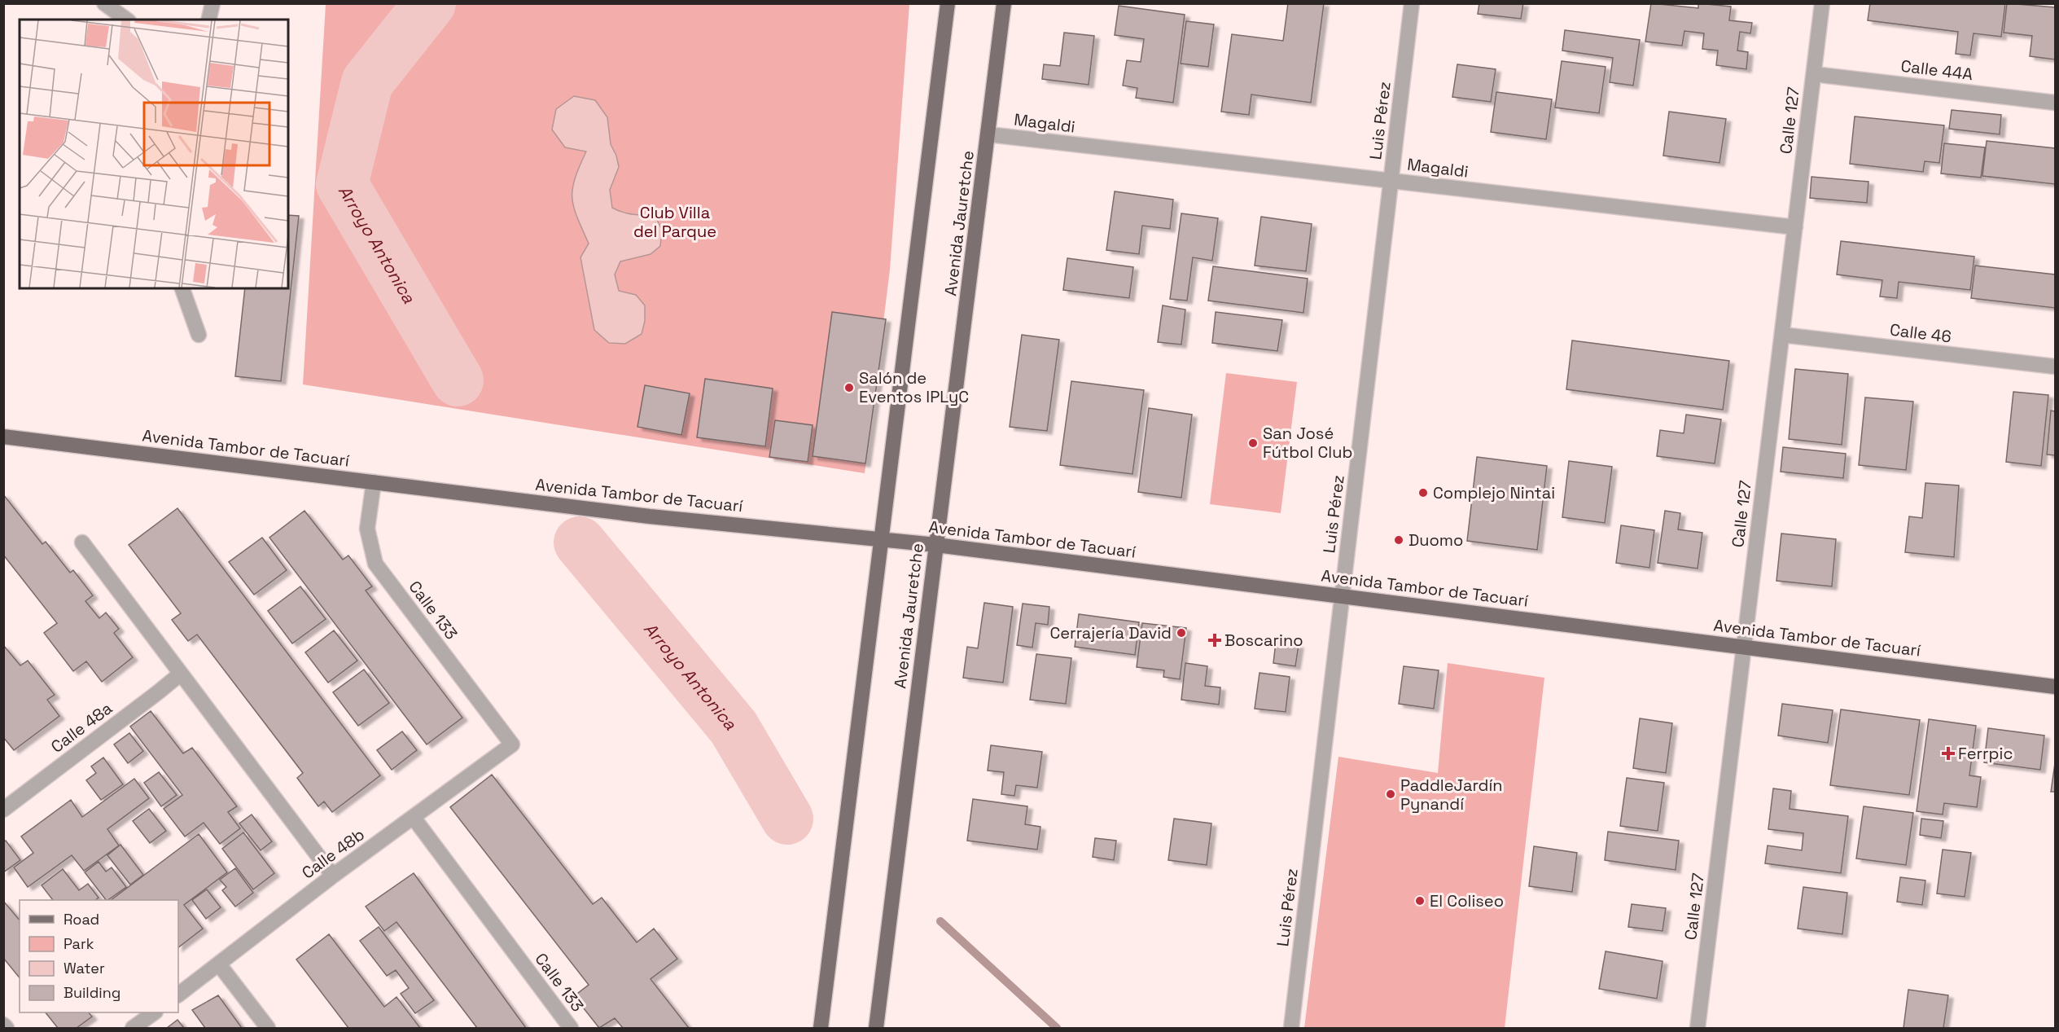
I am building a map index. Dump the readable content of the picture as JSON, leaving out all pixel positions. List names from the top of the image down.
{
  "streets": {
    "main road": ["Avenida Jauretche", "Avenida Tambor de Tacuarí"],
    "street": [
      "Calle 44A",
      "Luis Pérez",
      "Calle 127",
      "Magaldi",
      "Calle 46",
      "Calle 133",
      "Calle 48a",
      "Calle 48b"
    ]
  },
  "crossings": [
    ["Calle 44A", "Calle 127"],
    ["Luis Pérez", "Magaldi"],
    ["Luis Pérez", "Avenida Tambor de Tacuarí"],
    ["Calle 127", "Magaldi"],
    ["Calle 127", "Calle 46"],
    ["Calle 127", "Avenida Tambor de Tacuarí"],
    ["Magaldi", "Avenida Jauretche"],
    ["Avenida Jauretche", "Avenida Tambor de Tacuarí"],
    ["Avenida Tambor de Tacuarí", "Calle 133"],
    ["Calle 133", "Calle 48b"]
  ],
  "water": ["Arroyo Antonica"],
  "parks": ["Club Villa del Parque"],
  "places": {
    "other": [
      "Salón de Eventos IPLyC",
      "San José Fútbol Club",
      "Complejo Nintai",
      "Duomo",
      "Cerrajería David",
      "PaddleJardín Pynandí",
      "El Coliseo"
    ],
    "health": ["Boscarino", "Ferrpic"]
  },
  "legend": [
    "Road",
    "Park",
    "Water",
    "Building"
  ]
}
